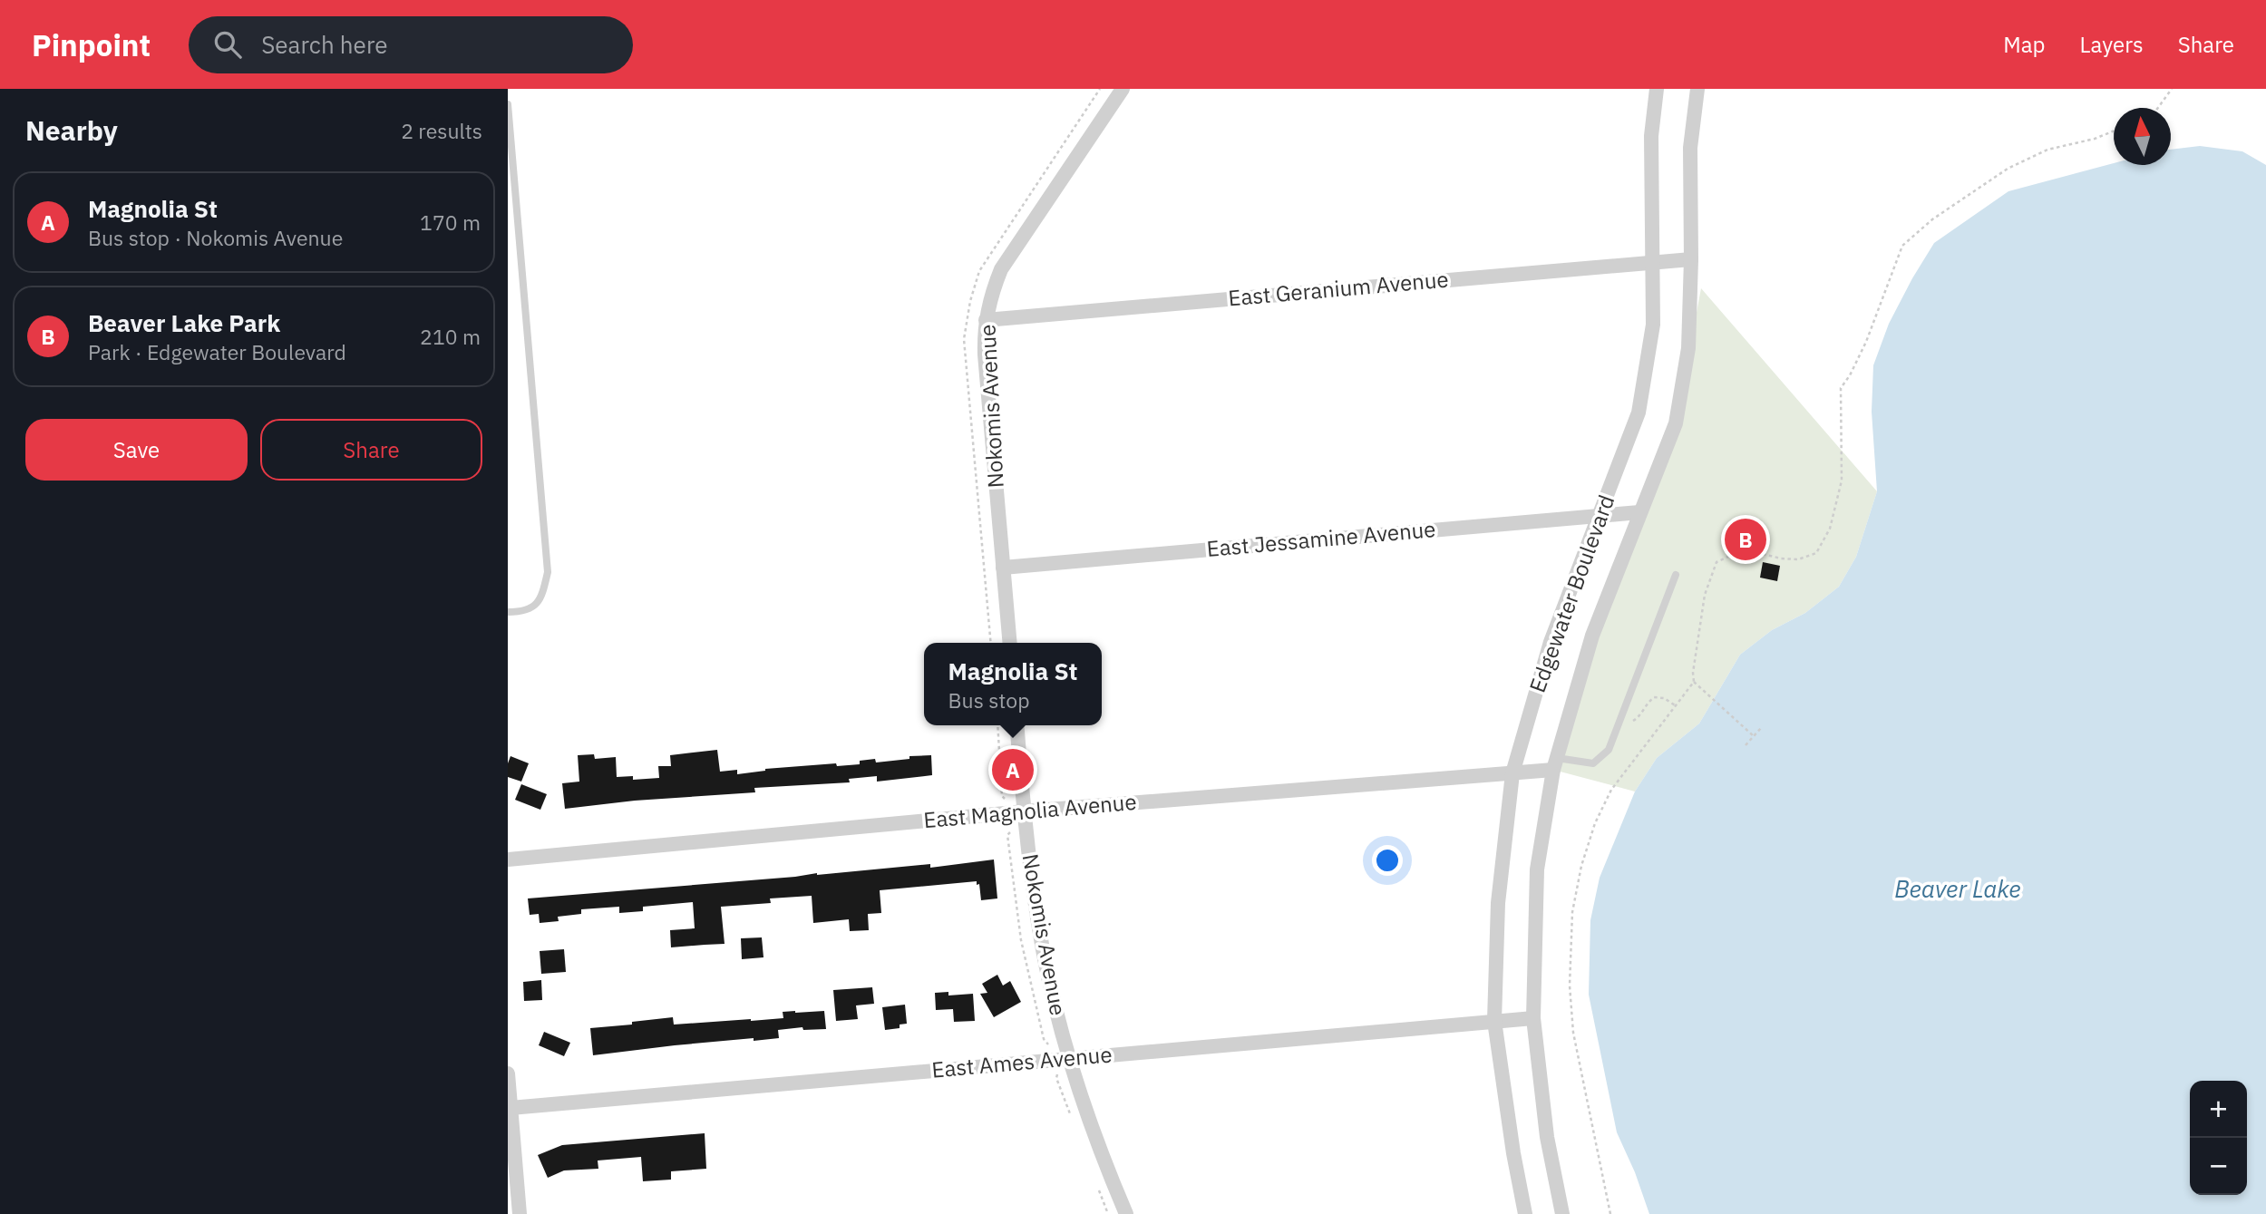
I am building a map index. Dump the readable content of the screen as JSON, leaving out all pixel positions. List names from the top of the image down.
{
  "streets": {
    "street": [
      "East Geranium Avenue",
      "Nokomis Avenue",
      "East Jessamine Avenue",
      "Edgewater Boulevard",
      "East Magnolia Avenue",
      "East Ames Avenue"
    ]
  },
  "crossings": [
    ["East Geranium Avenue", "Nokomis Avenue"],
    ["East Geranium Avenue", "Edgewater Boulevard"],
    ["Nokomis Avenue", "East Jessamine Avenue"],
    ["Nokomis Avenue", "East Magnolia Avenue"],
    ["Nokomis Avenue", "East Ames Avenue"],
    ["East Jessamine Avenue", "Edgewater Boulevard"],
    ["Edgewater Boulevard", "East Magnolia Avenue"],
    ["Edgewater Boulevard", "East Ames Avenue"]
  ],
  "water": ["Beaver Lake"],
  "north": "top",
  "page": {
    "header": "Pinpoint",
    "search": "Search here",
    "nav": ["Map", "Layers", "Share"],
    "heading": ["Nearby", "2 results"],
    "list": [
      {
        "mark": "A",
        "name": "Magnolia St",
        "note": "Bus stop · Nokomis Avenue",
        "value": "170 m"
      },
      {
        "mark": "B",
        "name": "Beaver Lake Park",
        "note": "Park · Edgewater Boulevard",
        "value": "210 m"
      }
    ],
    "buttons": ["Save", "Share"],
    "pins": ["B", "A"],
    "popup": ["Magnolia St", "Bus stop"],
    "map_buttons": ["+", "−"]
  }
}
